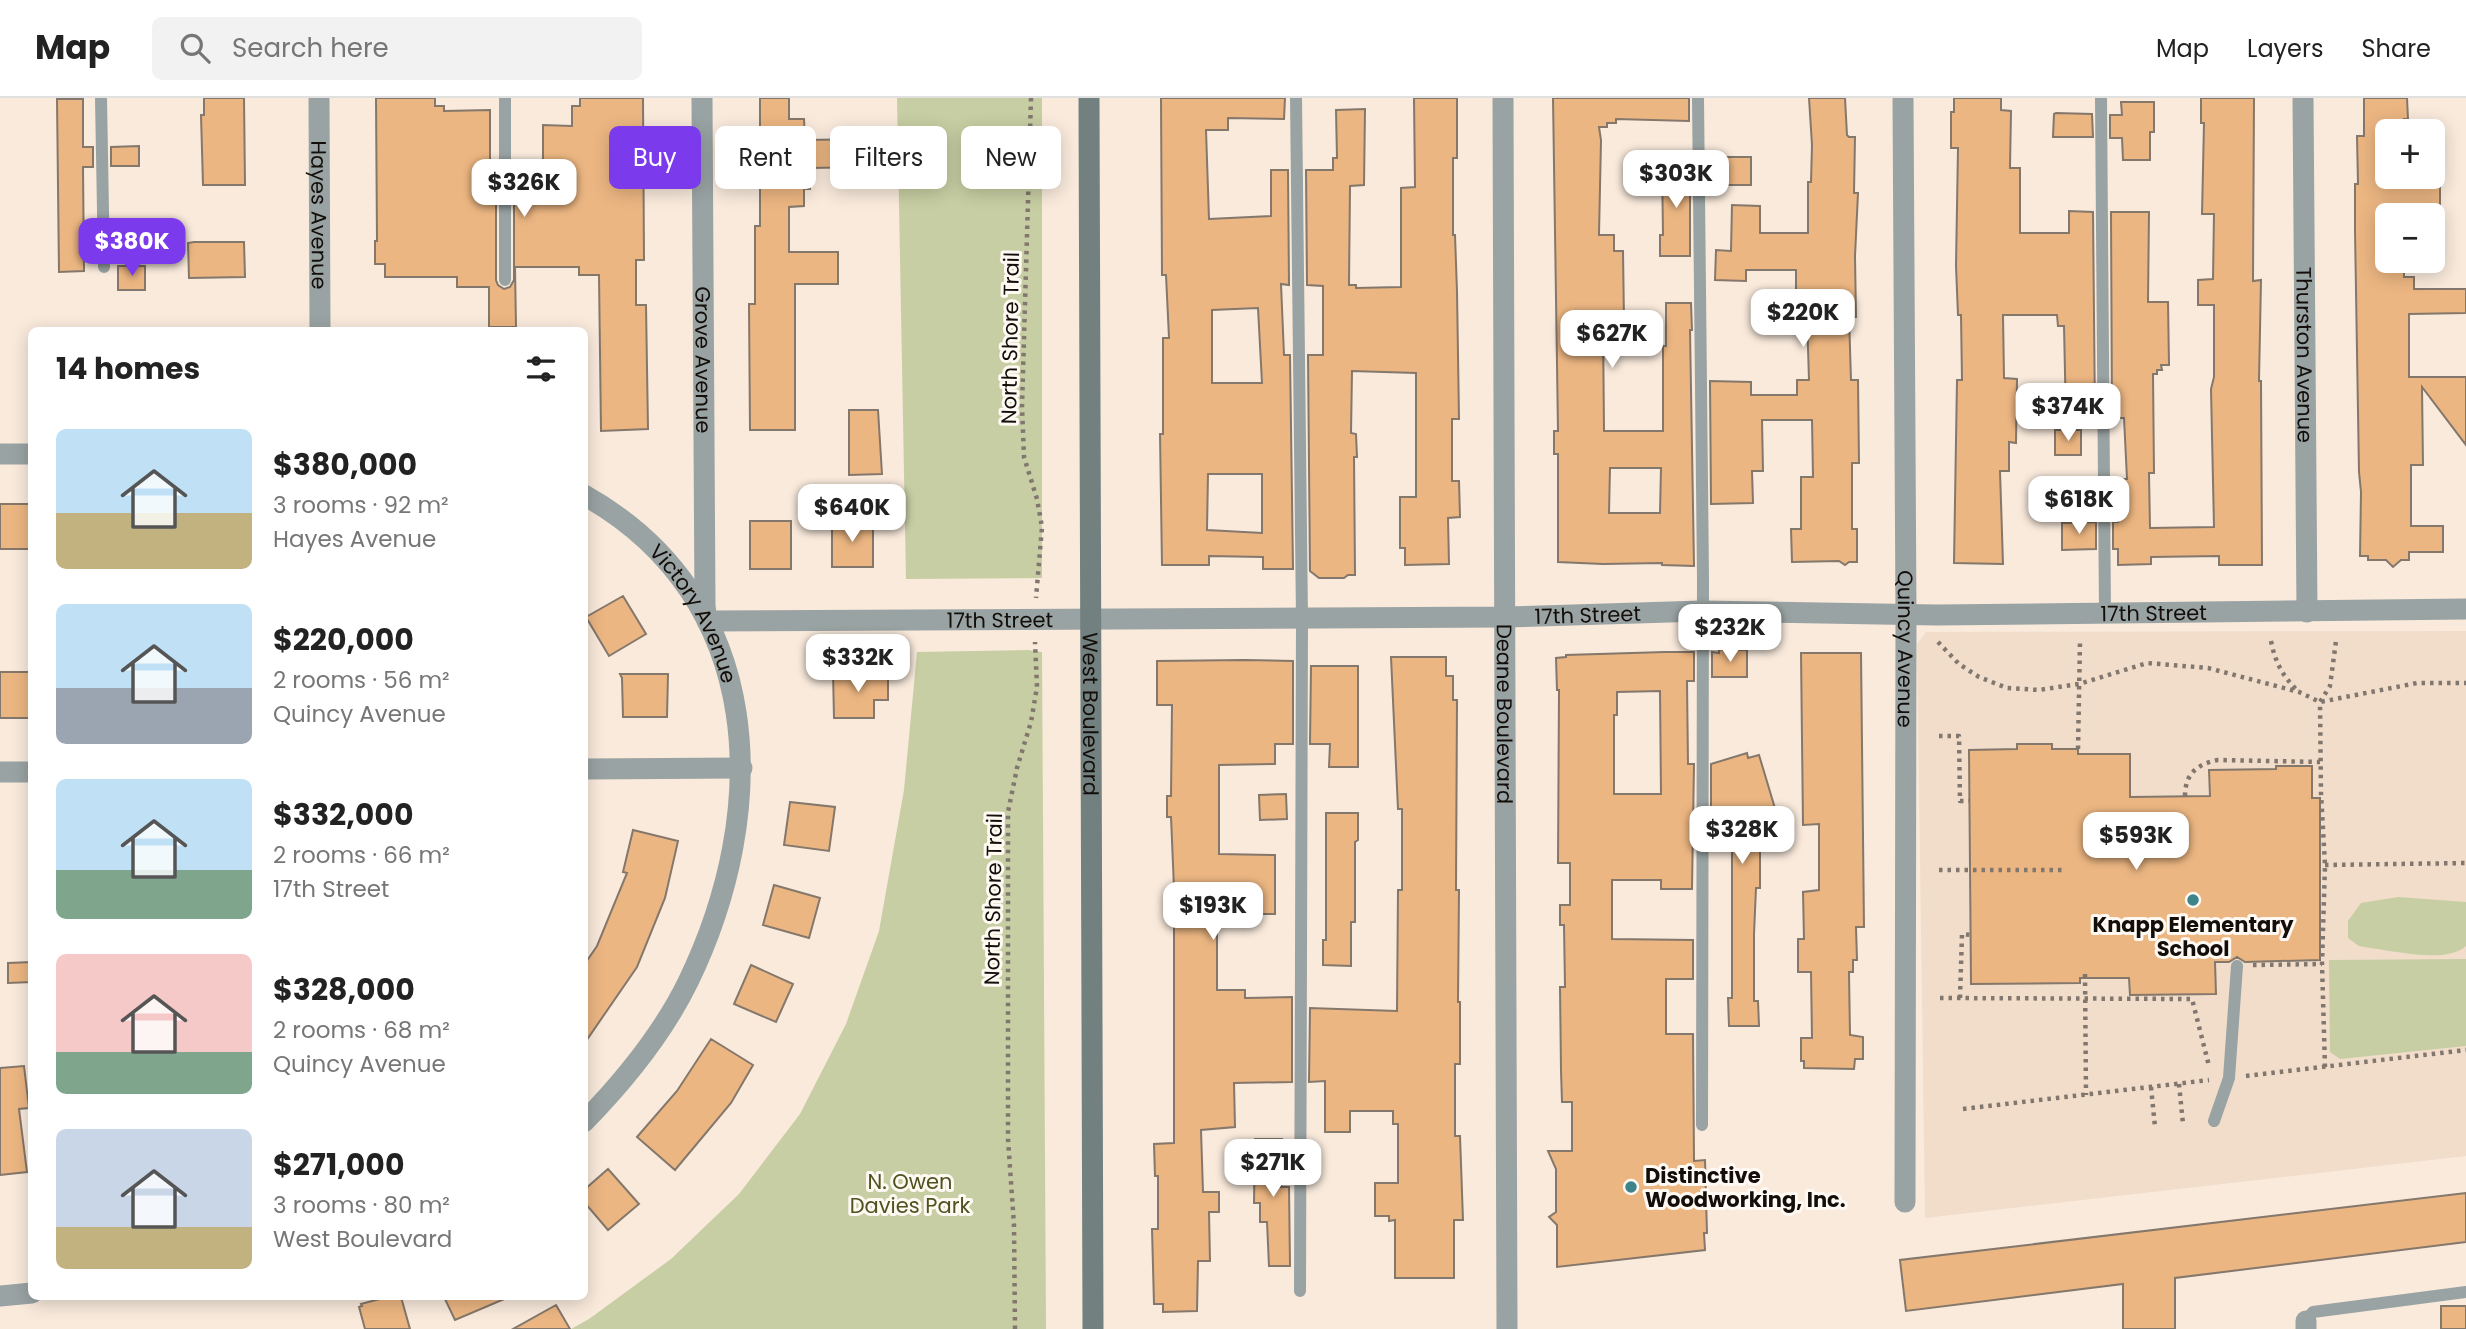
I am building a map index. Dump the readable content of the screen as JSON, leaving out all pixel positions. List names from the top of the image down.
{
  "streets": {
    "street": [
      "Hayes Avenue",
      "Thurston Avenue",
      "Grove Avenue",
      "17th Street",
      "Victory Avenue",
      "Quincy Avenue",
      "West Boulevard",
      "Deane Boulevard"
    ],
    "path": ["North Shore Trail"]
  },
  "crossings": [
    ["North Shore Trail", "17th Street"],
    ["Thurston Avenue", "17th Street"],
    ["Grove Avenue", "17th Street"],
    ["Grove Avenue", "Victory Avenue"],
    ["17th Street", "Victory Avenue"],
    ["17th Street", "Quincy Avenue"],
    ["17th Street", "West Boulevard"],
    ["17th Street", "Deane Boulevard"]
  ],
  "parks": ["N. Owen Davies Park"],
  "places": ["Knapp Elementary School", "Distinctive Woodworking, Inc."],
  "page": {
    "header": "Map",
    "search": "Search here",
    "nav": ["Map", "Layers", "Share"],
    "map_buttons": ["+", "−"],
    "chip": [
      "Buy",
      "Rent",
      "Filters",
      "New"
    ],
    "price": [
      "$303K",
      "$326K",
      "$380K",
      "$220K",
      "$627K",
      "$374K",
      "$618K",
      "$640K",
      "$232K",
      "$332K",
      "$328K",
      "$593K",
      "$193K",
      "$271K"
    ],
    "heading": "14 homes",
    "list": [
      {
        "name": "$380,000",
        "note": "3 rooms · 92 m² · Hayes Avenue"
      },
      {
        "name": "$220,000",
        "note": "2 rooms · 56 m² · Quincy Avenue"
      },
      {
        "name": "$332,000",
        "note": "2 rooms · 66 m² · 17th Street"
      },
      {
        "name": "$328,000",
        "note": "2 rooms · 68 m² · Quincy Avenue"
      },
      {
        "name": "$271,000",
        "note": "3 rooms · 80 m² · West Boulevard"
      }
    ]
  }
}
